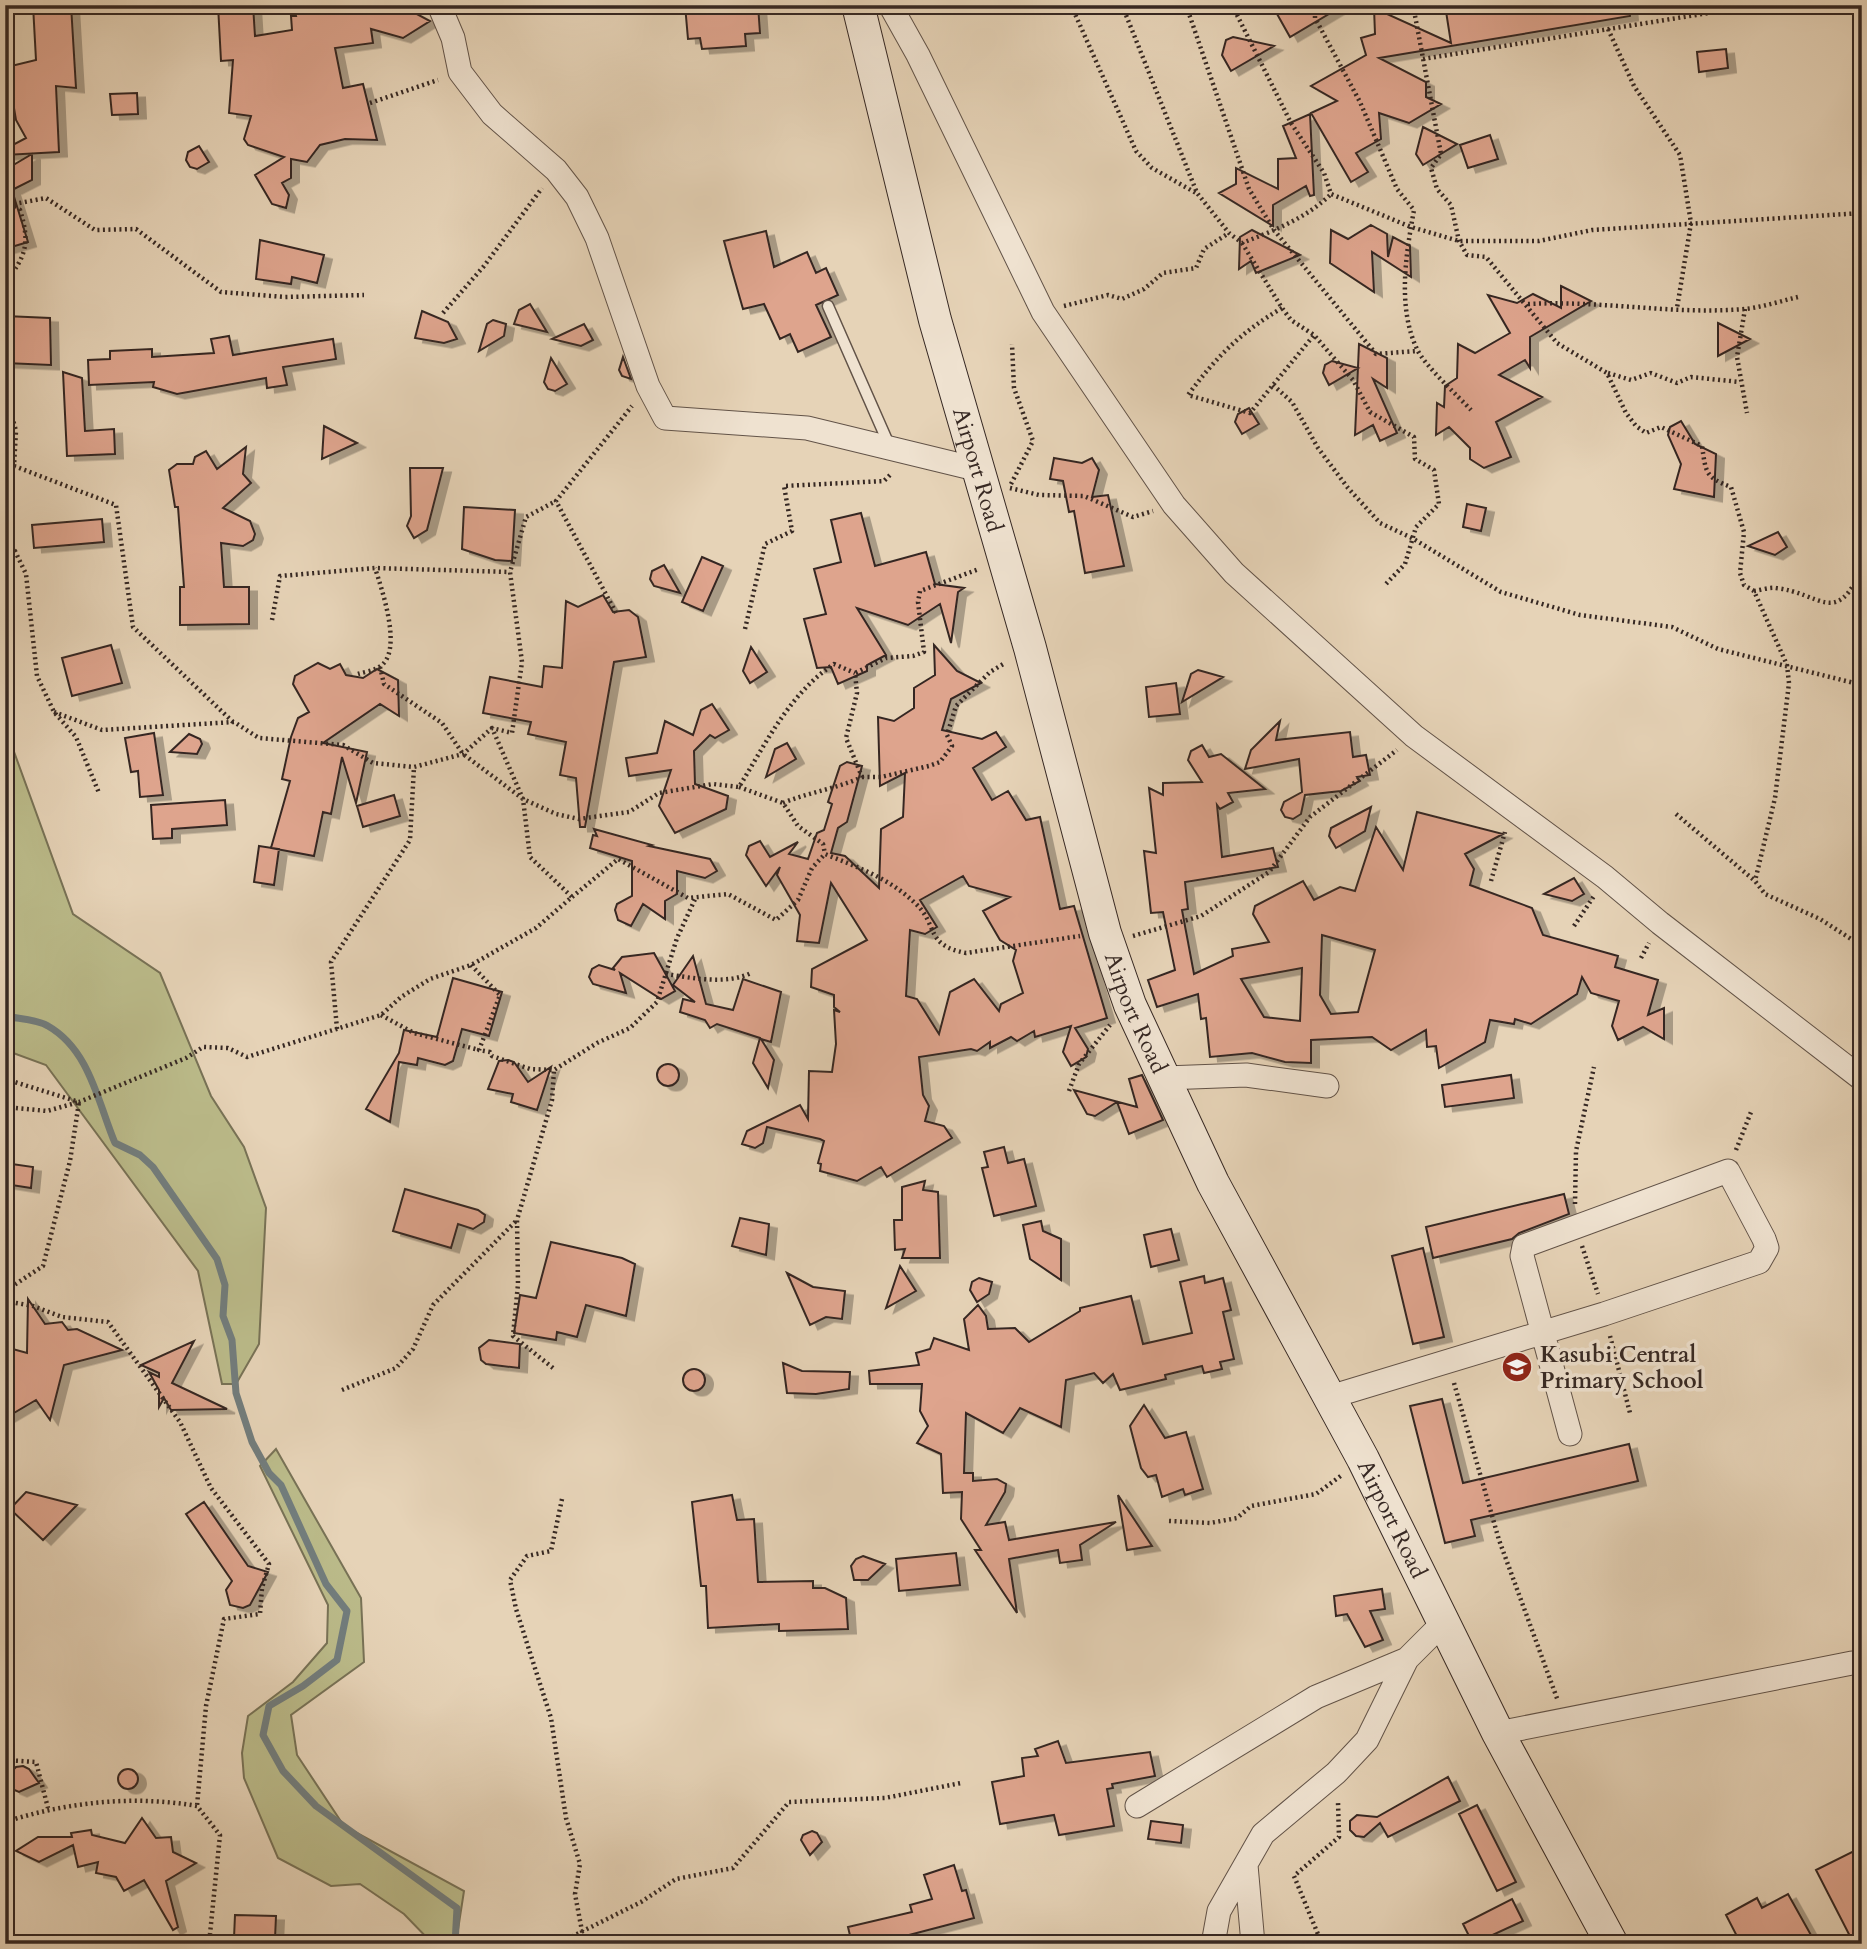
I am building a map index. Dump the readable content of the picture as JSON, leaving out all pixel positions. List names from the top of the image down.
{
  "streets": {
    "street": ["Airport Road"]
  },
  "places": {
    "school or university": ["Kasubi Central Primary School"]
  }
}
